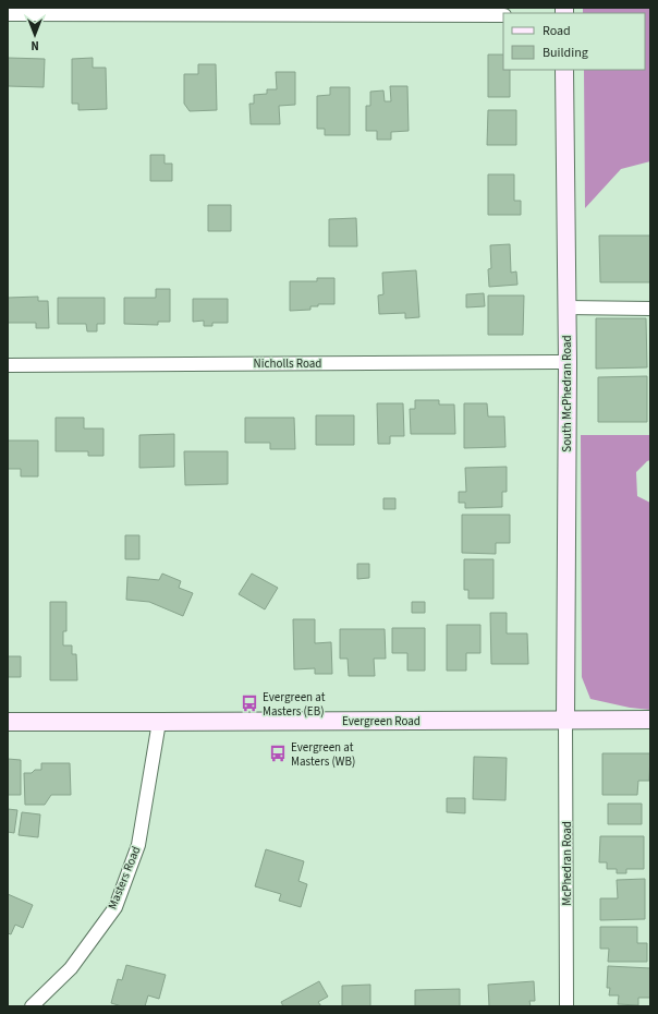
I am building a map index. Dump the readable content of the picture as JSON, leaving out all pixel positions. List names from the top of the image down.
{
  "streets": {
    "street": [
      "Nicholls Road",
      "South McPhedran Road",
      "Evergreen Road",
      "McPhedran Road",
      "Masters Road"
    ]
  },
  "crossings": [
    ["Nicholls Road", "South McPhedran Road"],
    ["South McPhedran Road", "Evergreen Road"],
    ["South McPhedran Road", "McPhedran Road"],
    ["Evergreen Road", "McPhedran Road"],
    ["Evergreen Road", "Masters Road"]
  ],
  "places": {
    "bus stop": ["Evergreen at Masters (EB)", "Evergreen at Masters (WB)"]
  },
  "legend": ["Road", "Building"],
  "north": "bottom"
}
